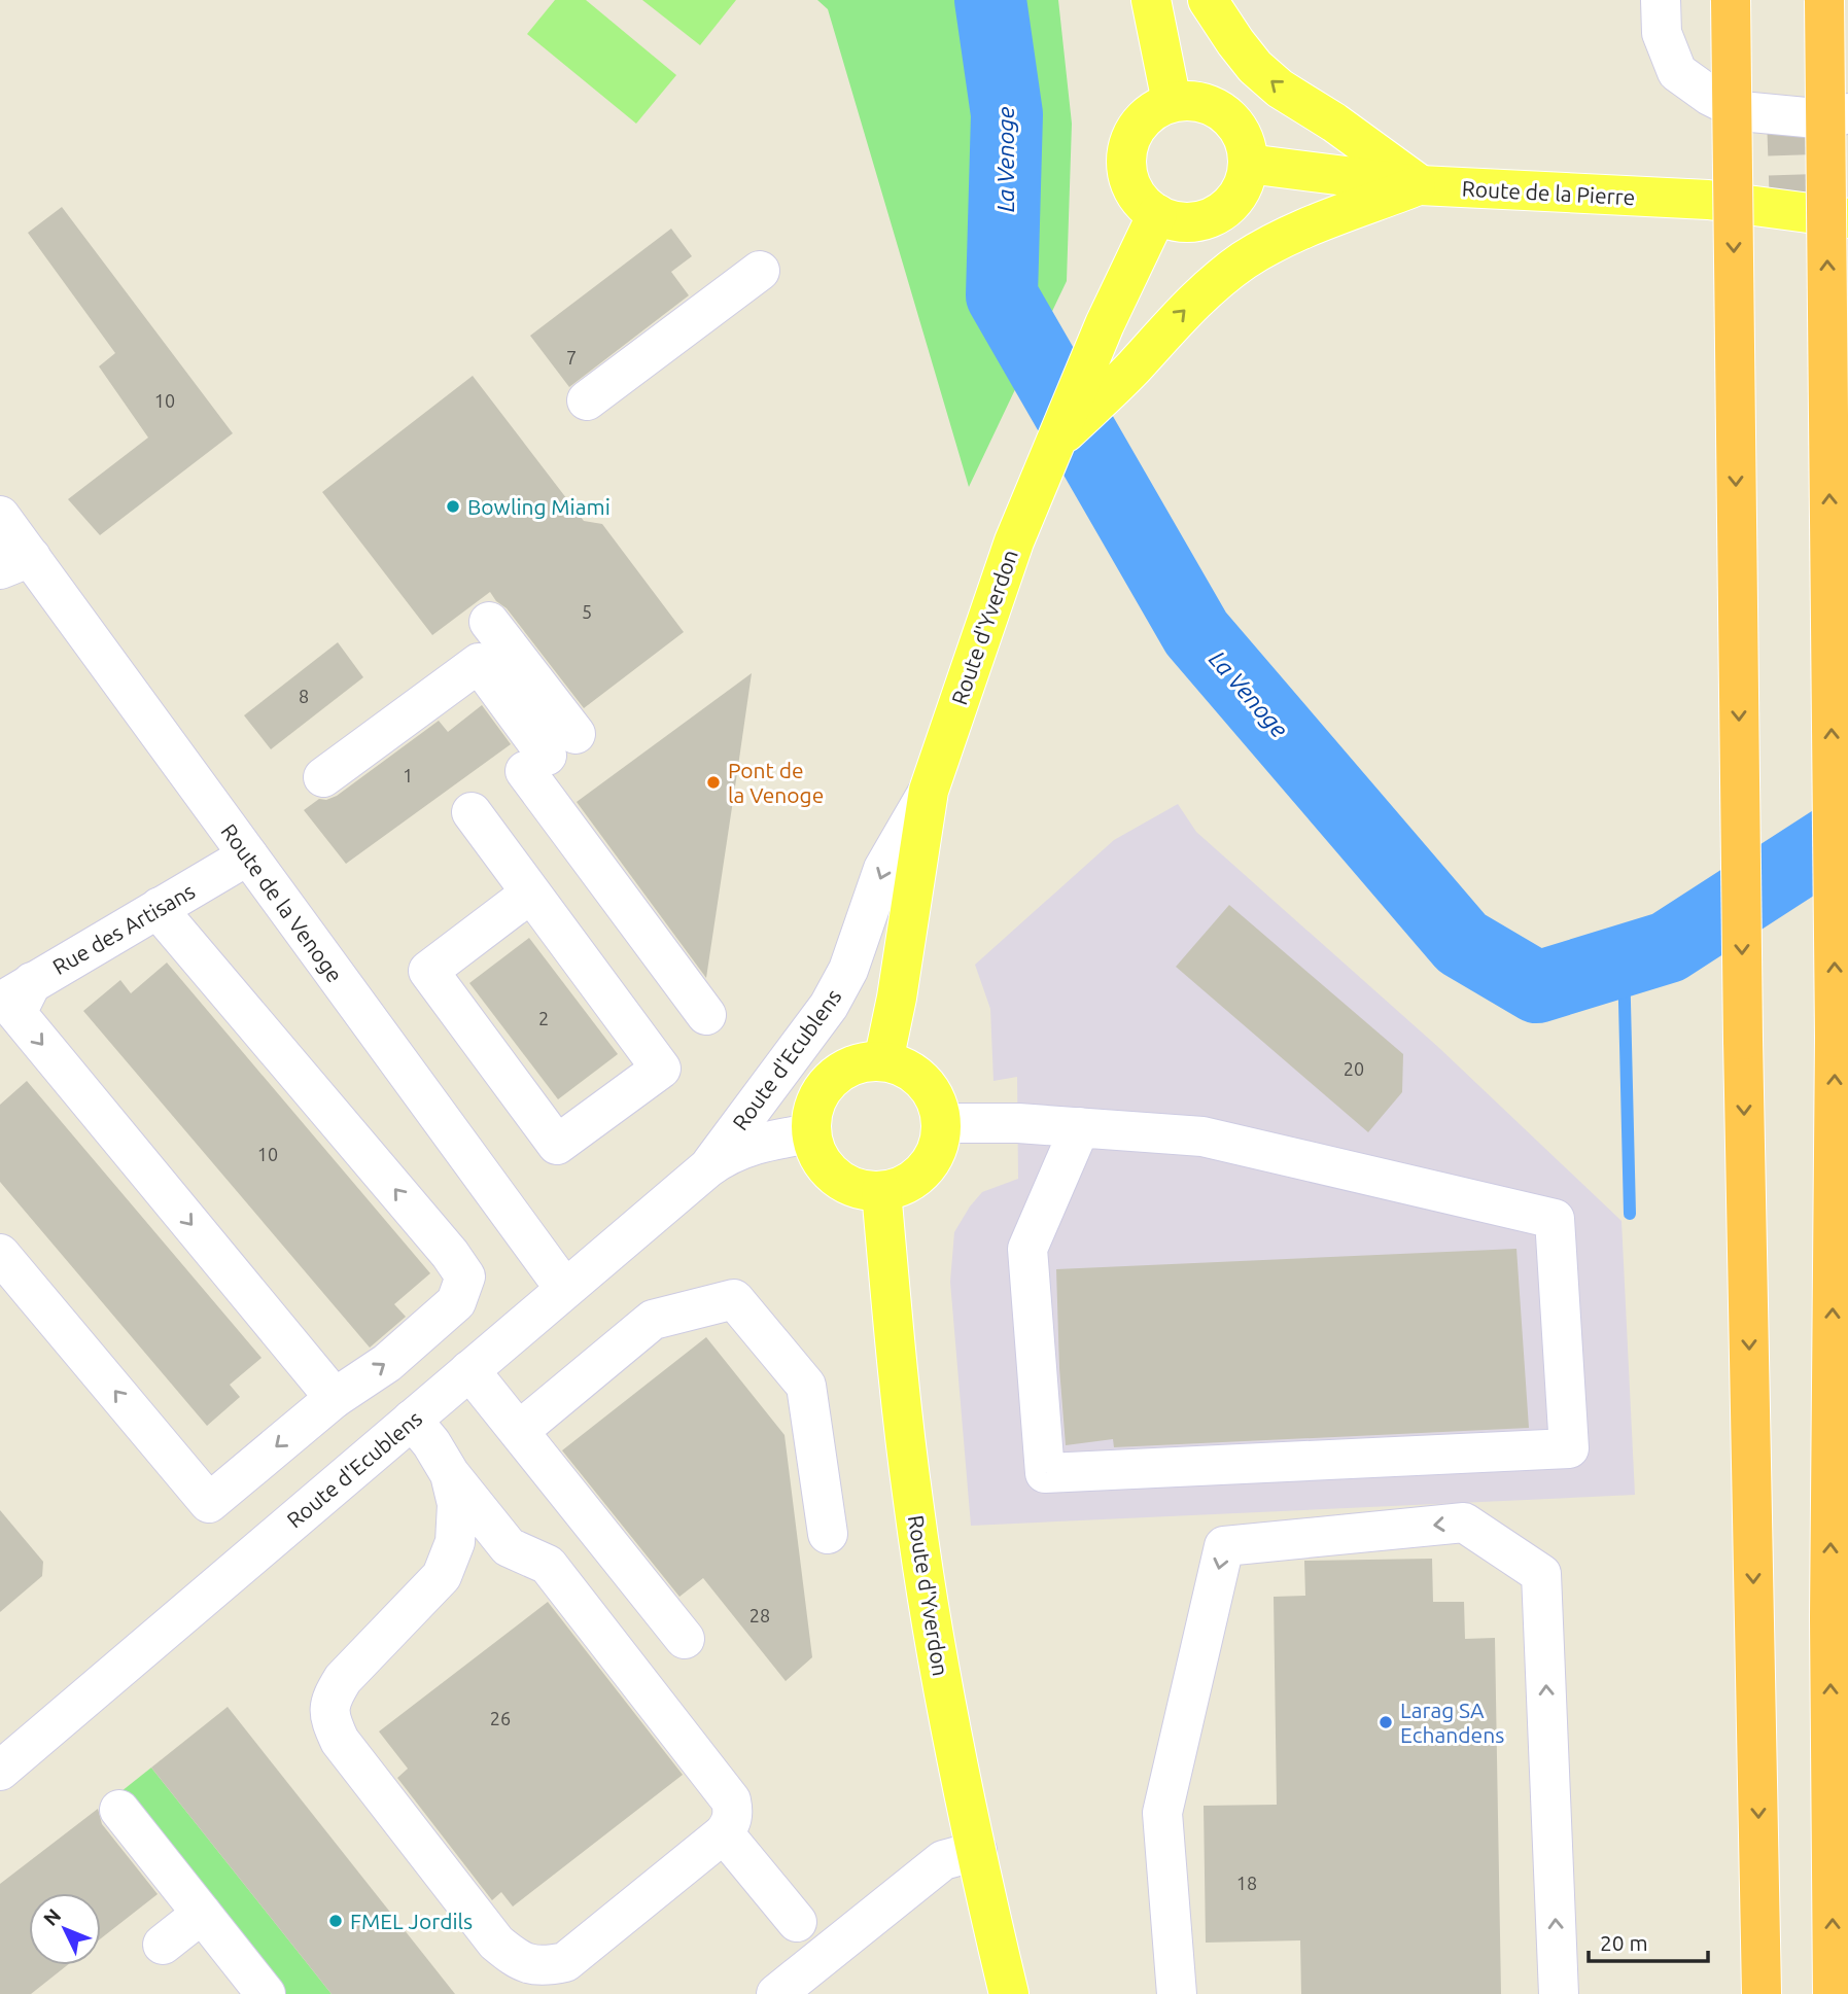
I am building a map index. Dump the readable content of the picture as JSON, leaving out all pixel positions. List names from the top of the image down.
{
  "streets": {
    "main road": ["Route de la Pierre", "Route d'Yverdon"],
    "street": ["Route de la Venoge", "Rue des Artisans", "Route d'Ecublens"]
  },
  "crossings": [
    ["Route de la Pierre", "Route d'Yverdon"],
    ["Route d'Yverdon", "Route d'Ecublens"],
    ["Route de la Venoge", "Rue des Artisans"],
    ["Route de la Venoge", "Route d'Ecublens"]
  ],
  "water": ["La Venoge"],
  "places": [
    "Bowling Miami",
    "Pont de la Venoge",
    "Larag SA Echandens",
    "FMEL Jordils"
  ],
  "house_numbers": [
    "7",
    "10",
    "5",
    "8",
    "1",
    "2",
    "20",
    "10",
    "28",
    "26",
    "18"
  ],
  "scale_bar": "20 m",
  "north": "top left"
}
